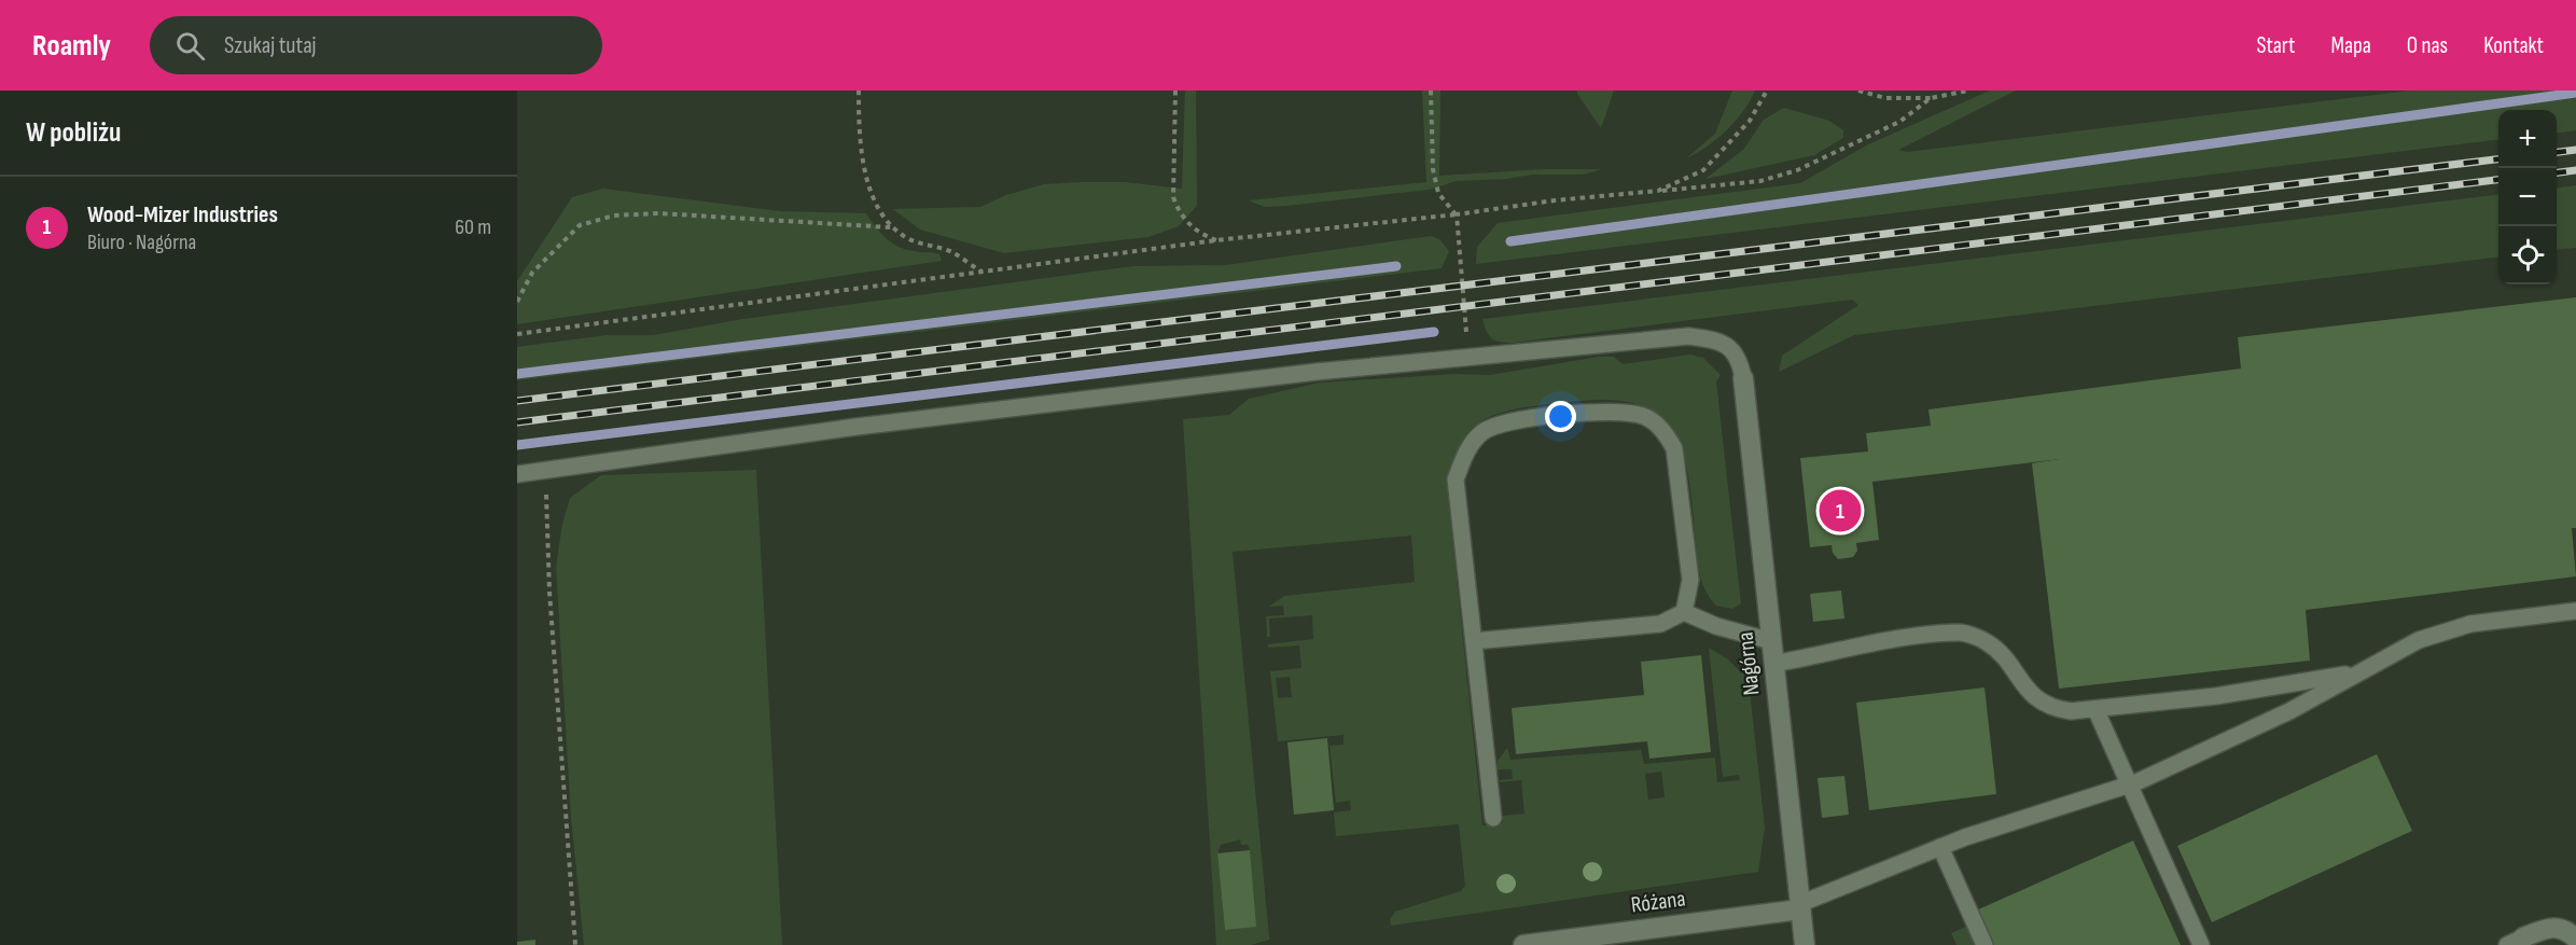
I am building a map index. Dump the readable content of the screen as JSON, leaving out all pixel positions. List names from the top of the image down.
{
  "streets": {
    "street": ["Nagórna", "Różana"]
  },
  "crossings": [
    ["Nagórna", "Różana"]
  ],
  "page": {
    "header": "Roamly",
    "search": "Szukaj tutaj",
    "nav": [
      "Start",
      "Mapa",
      "O nas",
      "Kontakt"
    ],
    "heading": "W pobliżu",
    "map_buttons": ["+", "−"],
    "list": [
      {
        "mark": "1",
        "name": "Wood-Mizer Industries",
        "note": "Biuro · Nagórna",
        "value": "60 m"
      }
    ],
    "pins": "1"
  }
}
